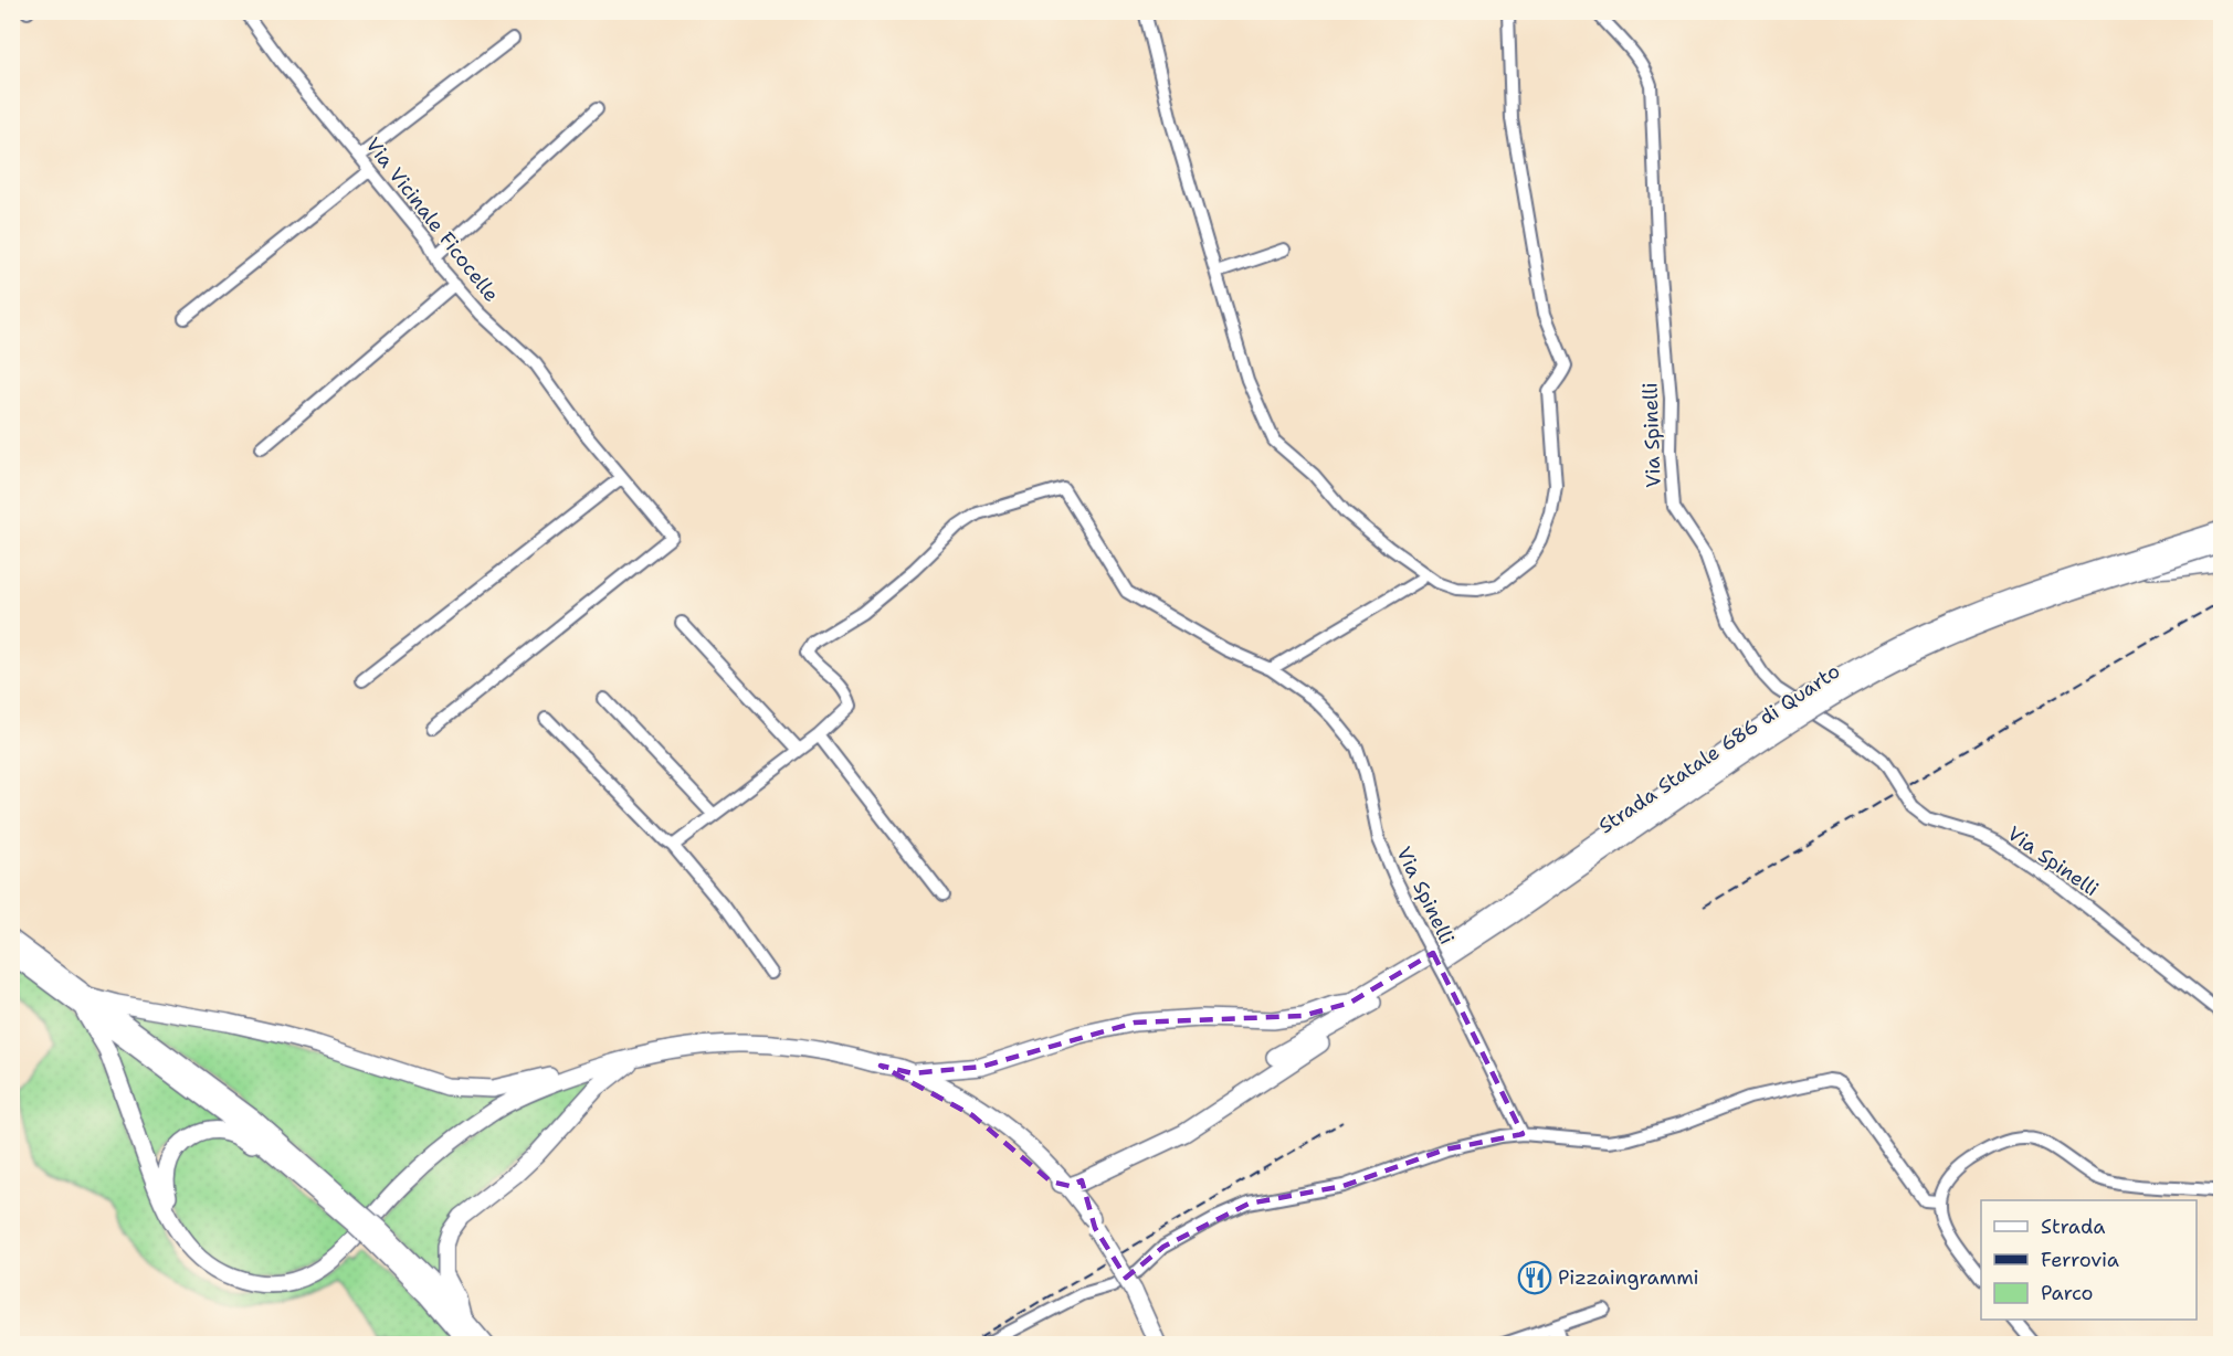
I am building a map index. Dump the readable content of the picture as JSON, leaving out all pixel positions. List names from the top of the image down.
{
  "streets": {
    "highway": ["Strada Statale 686 di Quarto"],
    "street": ["Via Vicinale Ficocelle", "Via Spinelli"]
  },
  "places": {
    "restaurant": ["Pizzaingrammi"]
  },
  "legend": ["Strada", "Ferrovia", "Parco"]
}
